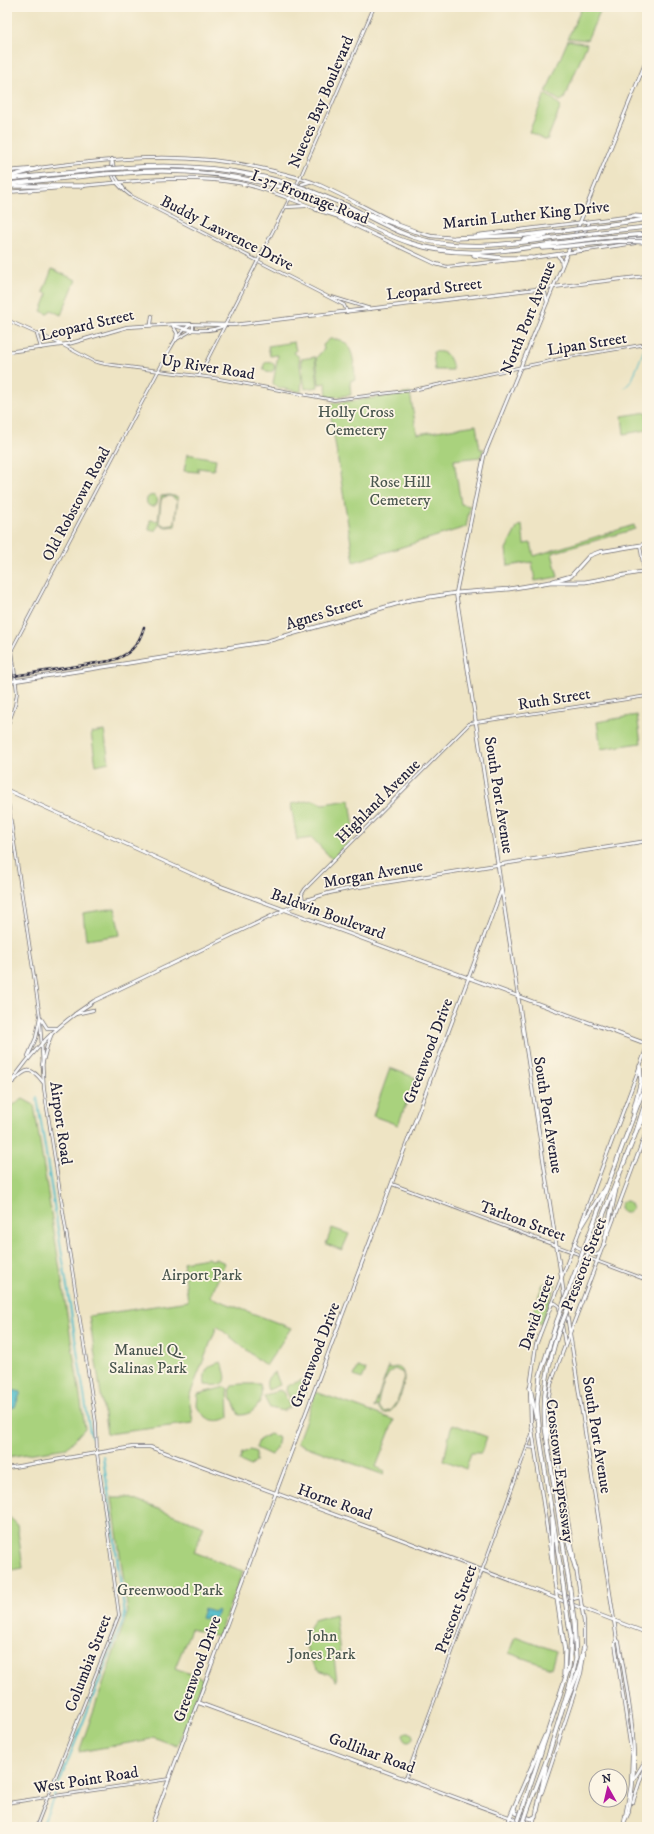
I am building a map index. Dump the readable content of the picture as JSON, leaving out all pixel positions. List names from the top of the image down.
{
  "streets": {
    "highway": ["Crosstown Expressway"],
    "main road": [
      "I-37 Frontage Road",
      "Martin Luther King Drive",
      "Leopard Street",
      "North Port Avenue",
      "Agnes Street",
      "South Port Avenue",
      "Morgan Avenue",
      "Baldwin Boulevard",
      "Greenwood Drive",
      "Presscott Street",
      "David Street",
      "Horne Road",
      "Gollihar Road"
    ],
    "street": [
      "Nueces Bay Boulevard",
      "Buddy Lawrence Drive",
      "Lipan Street",
      "Up River Road",
      "Old Robstown Road",
      "Ruth Street",
      "Highland Avenue",
      "Airport Road",
      "Tarlton Street",
      "Prescott Street",
      "Columbia Street",
      "West Point Road"
    ]
  },
  "crossings": [
    ["Nueces Bay Boulevard", "I-37 Frontage Road"],
    ["Nueces Bay Boulevard", "Martin Luther King Drive"],
    ["Nueces Bay Boulevard", "Buddy Lawrence Drive"],
    ["Nueces Bay Boulevard", "Leopard Street"],
    ["Nueces Bay Boulevard", "Up River Road"],
    ["I-37 Frontage Road", "Martin Luther King Drive"],
    ["I-37 Frontage Road", "Buddy Lawrence Drive"],
    ["Martin Luther King Drive", "North Port Avenue"],
    ["Buddy Lawrence Drive", "Leopard Street"],
    ["Leopard Street", "North Port Avenue"],
    ["Leopard Street", "Up River Road"],
    ["Leopard Street", "Old Robstown Road"],
    ["North Port Avenue", "Lipan Street"],
    ["North Port Avenue", "Agnes Street"],
    ["North Port Avenue", "South Port Avenue"],
    ["Lipan Street", "Up River Road"],
    ["Up River Road", "Old Robstown Road"],
    ["Old Robstown Road", "Agnes Street"],
    ["Agnes Street", "South Port Avenue"],
    ["Ruth Street", "South Port Avenue"],
    ["Ruth Street", "Highland Avenue"],
    ["South Port Avenue", "Morgan Avenue"],
    ["South Port Avenue", "Baldwin Boulevard"],
    ["South Port Avenue", "Greenwood Drive"],
    ["South Port Avenue", "Tarlton Street"],
    ["South Port Avenue", "Presscott Street"],
    ["South Port Avenue", "David Street"],
    ["South Port Avenue", "Horne Road"],
    ["Highland Avenue", "Morgan Avenue"],
    ["Morgan Avenue", "Baldwin Boulevard"],
    ["Morgan Avenue", "Airport Road"],
    ["Baldwin Boulevard", "Greenwood Drive"],
    ["Baldwin Boulevard", "David Street"],
    ["Greenwood Drive", "Tarlton Street"],
    ["Greenwood Drive", "Horne Road"],
    ["Greenwood Drive", "Gollihar Road"],
    ["Greenwood Drive", "West Point Road"],
    ["Airport Road", "Horne Road"],
    ["Airport Road", "Columbia Street"],
    ["Tarlton Street", "Presscott Street"],
    ["Tarlton Street", "David Street"],
    ["Presscott Street", "Crosstown Expressway"],
    ["David Street", "Horne Road"],
    ["David Street", "Prescott Street"],
    ["Crosstown Expressway", "Horne Road"],
    ["Crosstown Expressway", "Gollihar Road"],
    ["Horne Road", "Prescott Street"],
    ["Horne Road", "Columbia Street"],
    ["Prescott Street", "Gollihar Road"],
    ["Columbia Street", "West Point Road"]
  ],
  "parks": [
    "Holly Cross Cemetery",
    "Rose Hill Cemetery",
    "Airport Park",
    "Manuel Q. Salinas Park",
    "Greenwood Park",
    "John Jones Park"
  ],
  "north": "top"
}
